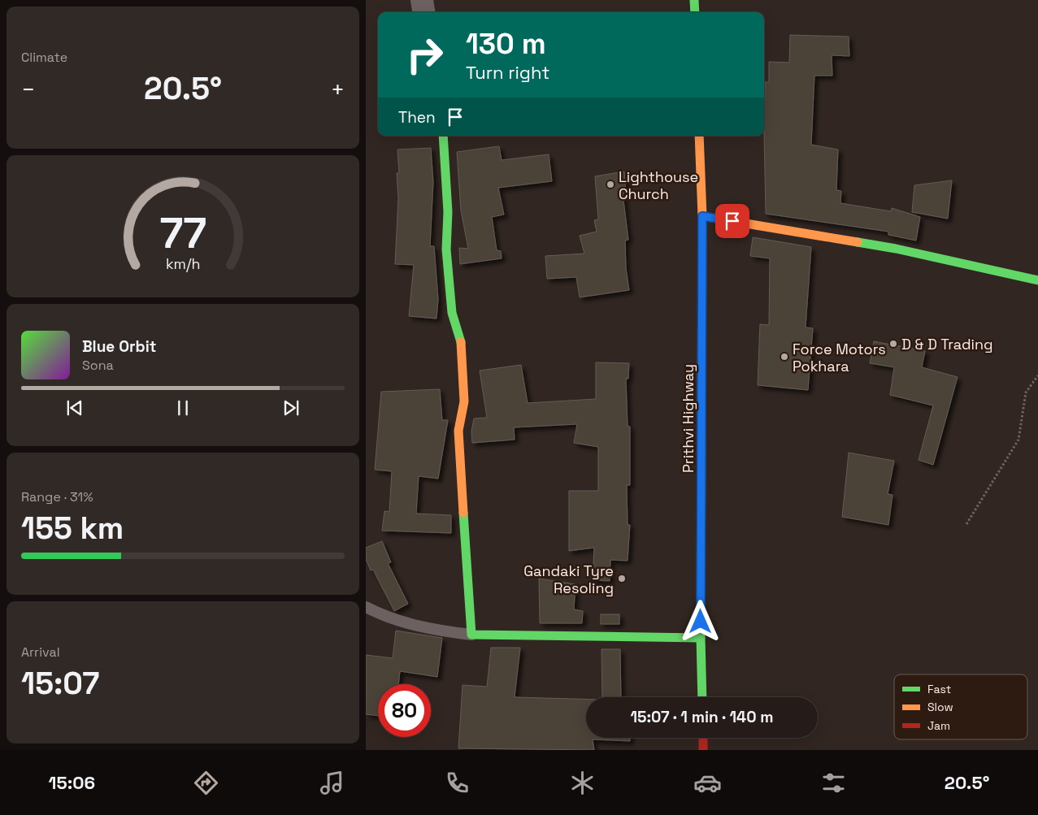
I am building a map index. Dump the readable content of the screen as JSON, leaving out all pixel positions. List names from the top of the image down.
{
  "streets": {
    "main road": ["Prithvi Highway"]
  },
  "places": [
    "Lighthouse Church",
    "D & D Trading",
    "Force Motors Pokhara",
    "Gandaki Tyre Resoling"
  ],
  "legend": ["Fast", "Slow", "Jam"],
  "page": {
    "tile": [
      "Climate",
      ["Range · 31%", "155 km"],
      ["Arrival", "15:07"]
    ],
    "turn": ["130 m", "Turn right"],
    "heat": ["−", "20.5°", "+"],
    "then": "Then",
    "song": ["Blue Orbit", "Sona"],
    "limit": "80",
    "trip": "15:07 · 1 min · 140 m",
    "tabs": ["15:06", "20.5°"],
    "gauge": ["77", "km/h"]
  }
}
